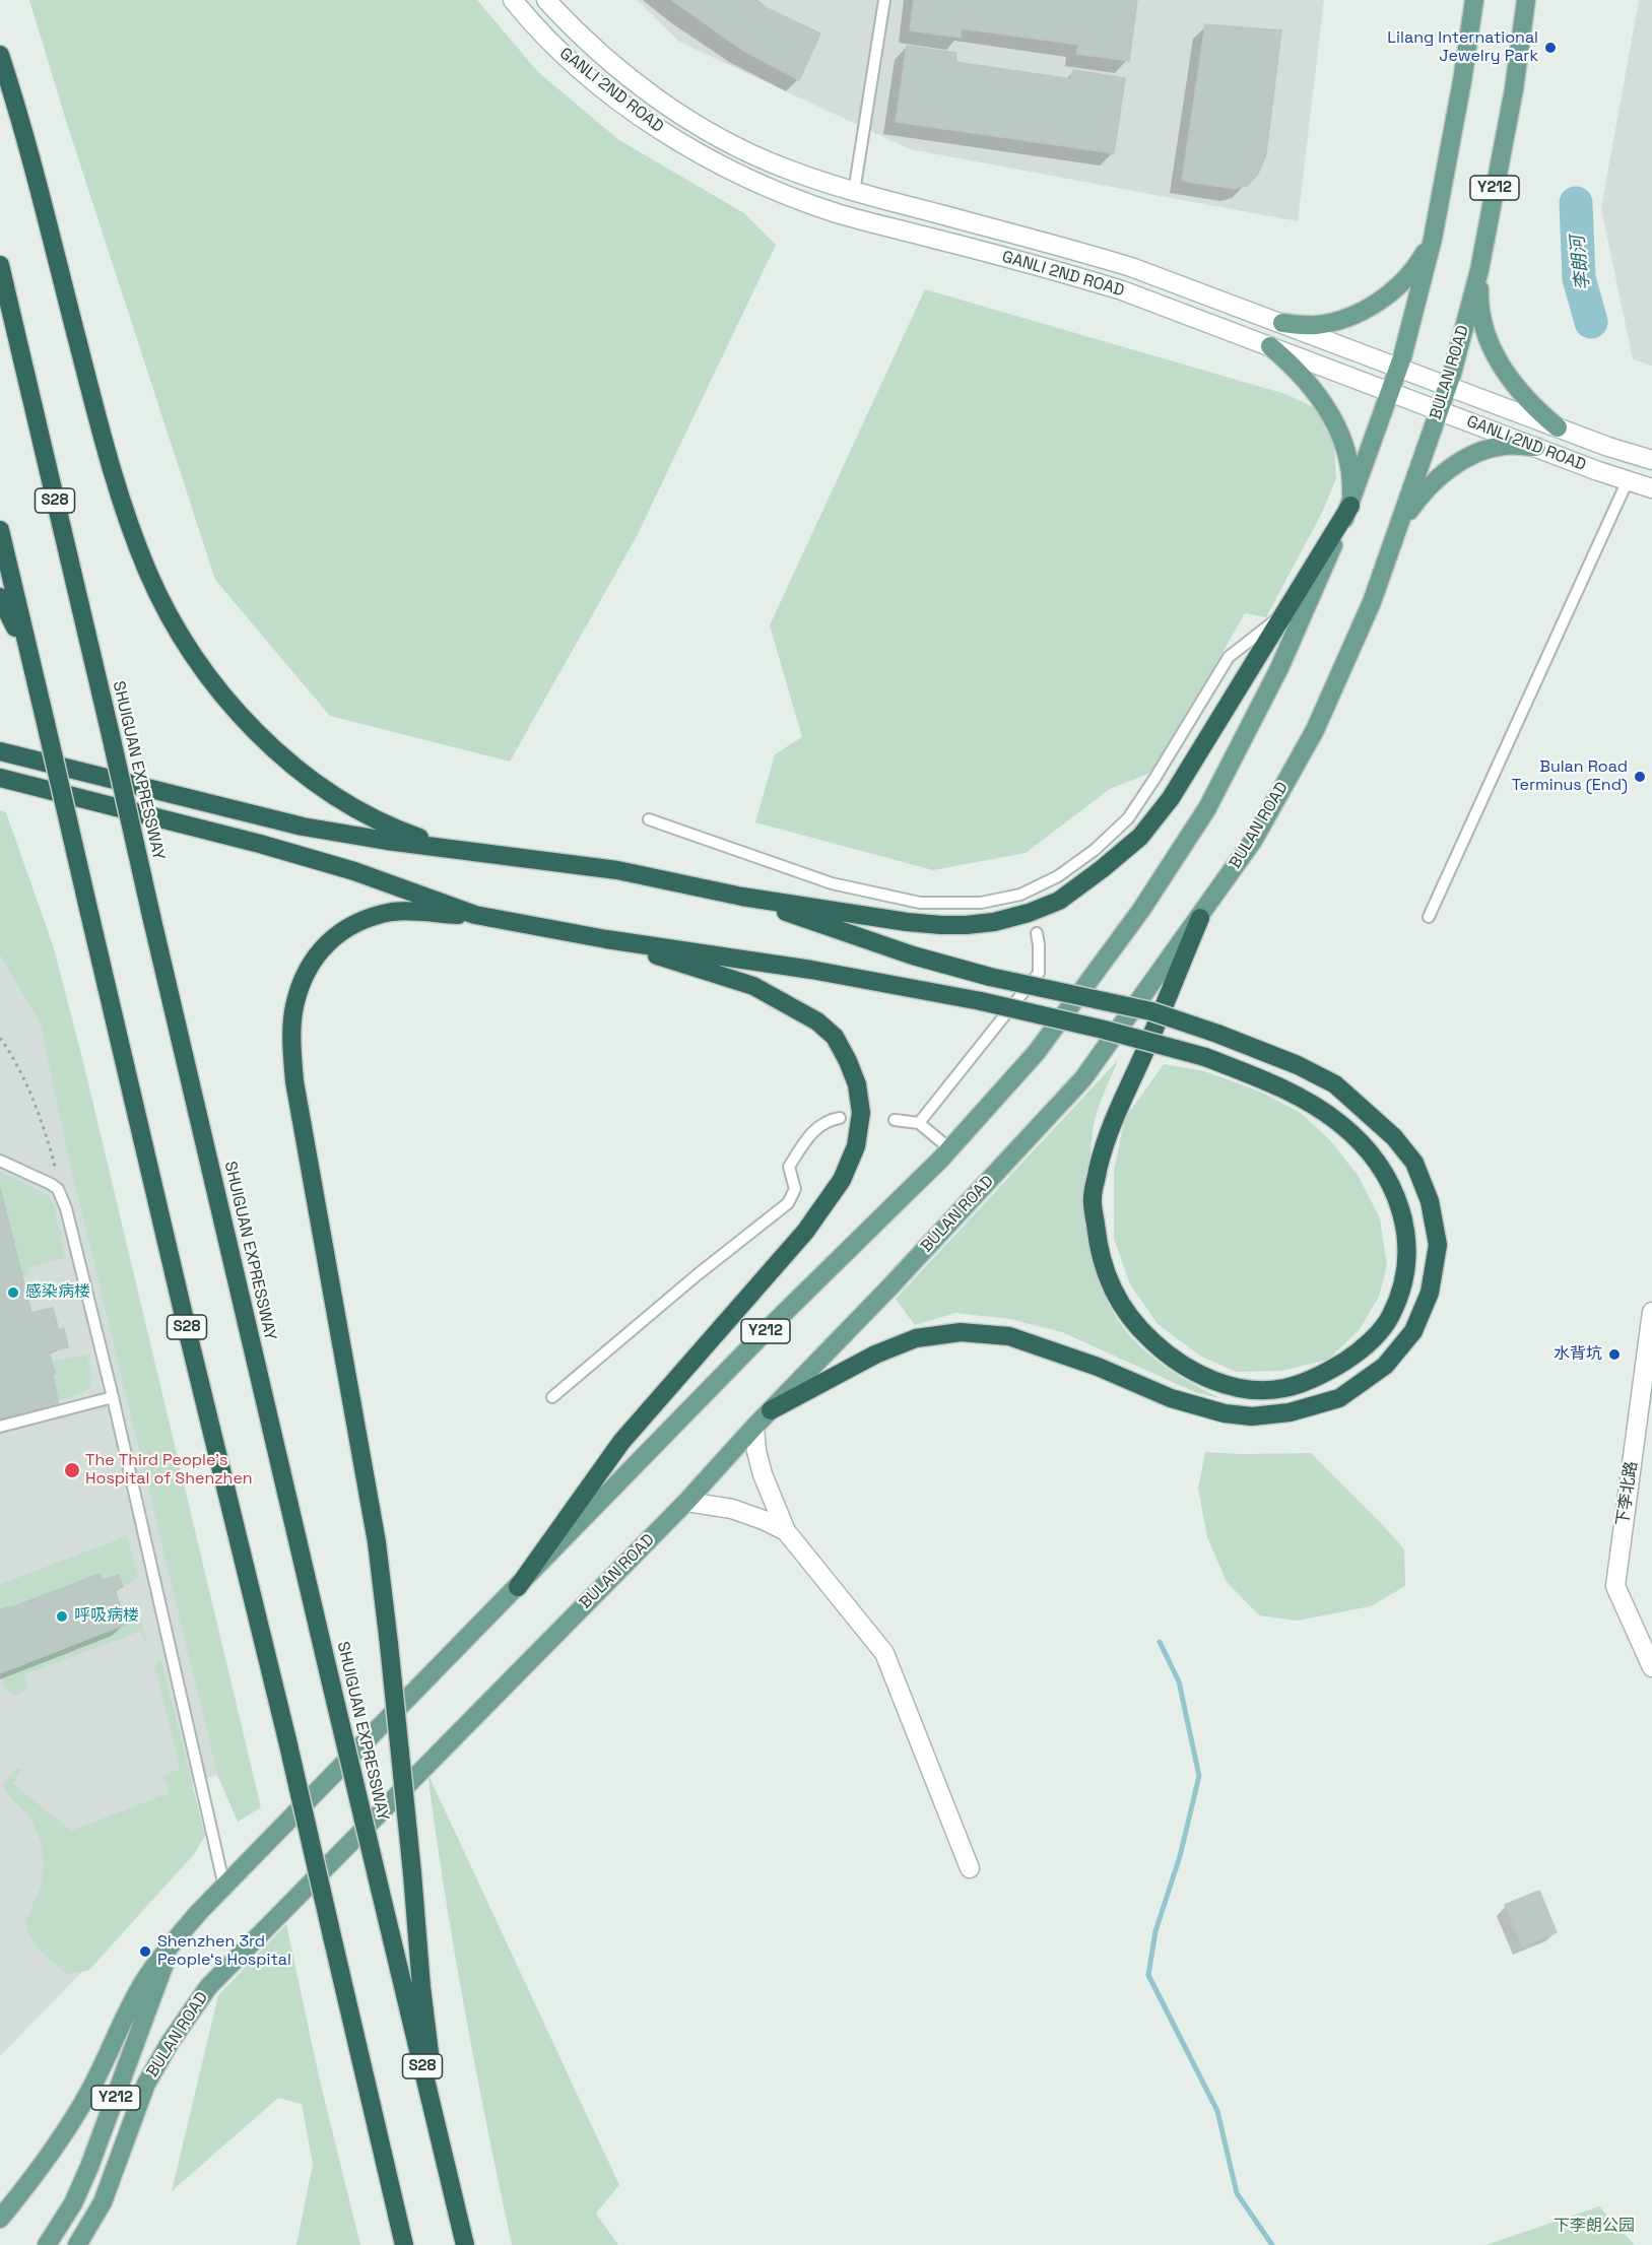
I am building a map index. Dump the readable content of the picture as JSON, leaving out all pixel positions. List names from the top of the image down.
{
  "streets": {
    "highway": ["S28", "SHUIGUAN EXPRESSWAY"],
    "main road": [
      "GANLI 2ND ROAD",
      "Y212",
      "BULAN ROAD",
      "下李北路"
    ]
  },
  "crossings": [
    ["GANLI 2ND ROAD", "BULAN ROAD"]
  ],
  "water": ["李朗河"],
  "parks": ["下李朗公园"],
  "places": [
    "Lilang International Jewelry Park",
    "Bulan Road Terminus (End)",
    "感染病楼",
    "水背坑",
    "The Third People's Hospital of Shenzhen",
    "呼吸病楼",
    "Shenzhen 3rd People‘s Hospital"
  ]
}
